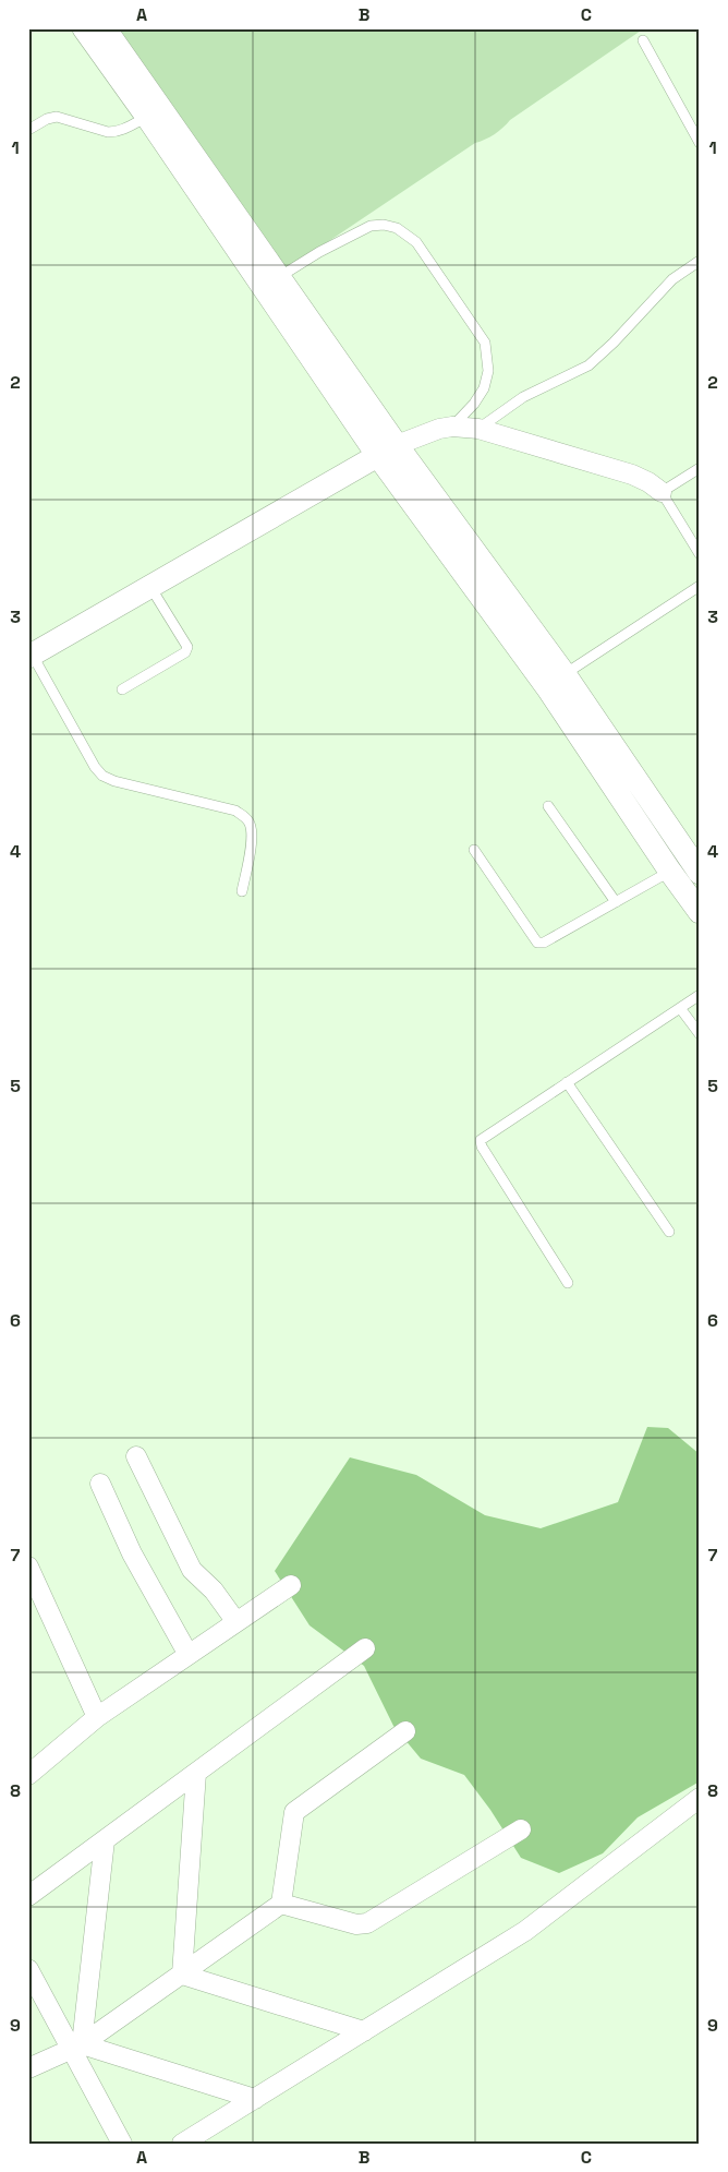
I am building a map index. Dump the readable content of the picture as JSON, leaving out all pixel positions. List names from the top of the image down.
{
  "grid": {
    "columns": ["A", "B", "C"],
    "rows": [
      "1",
      "2",
      "3",
      "4",
      "5",
      "6",
      "7",
      "8",
      "9"
    ]
  }
}
